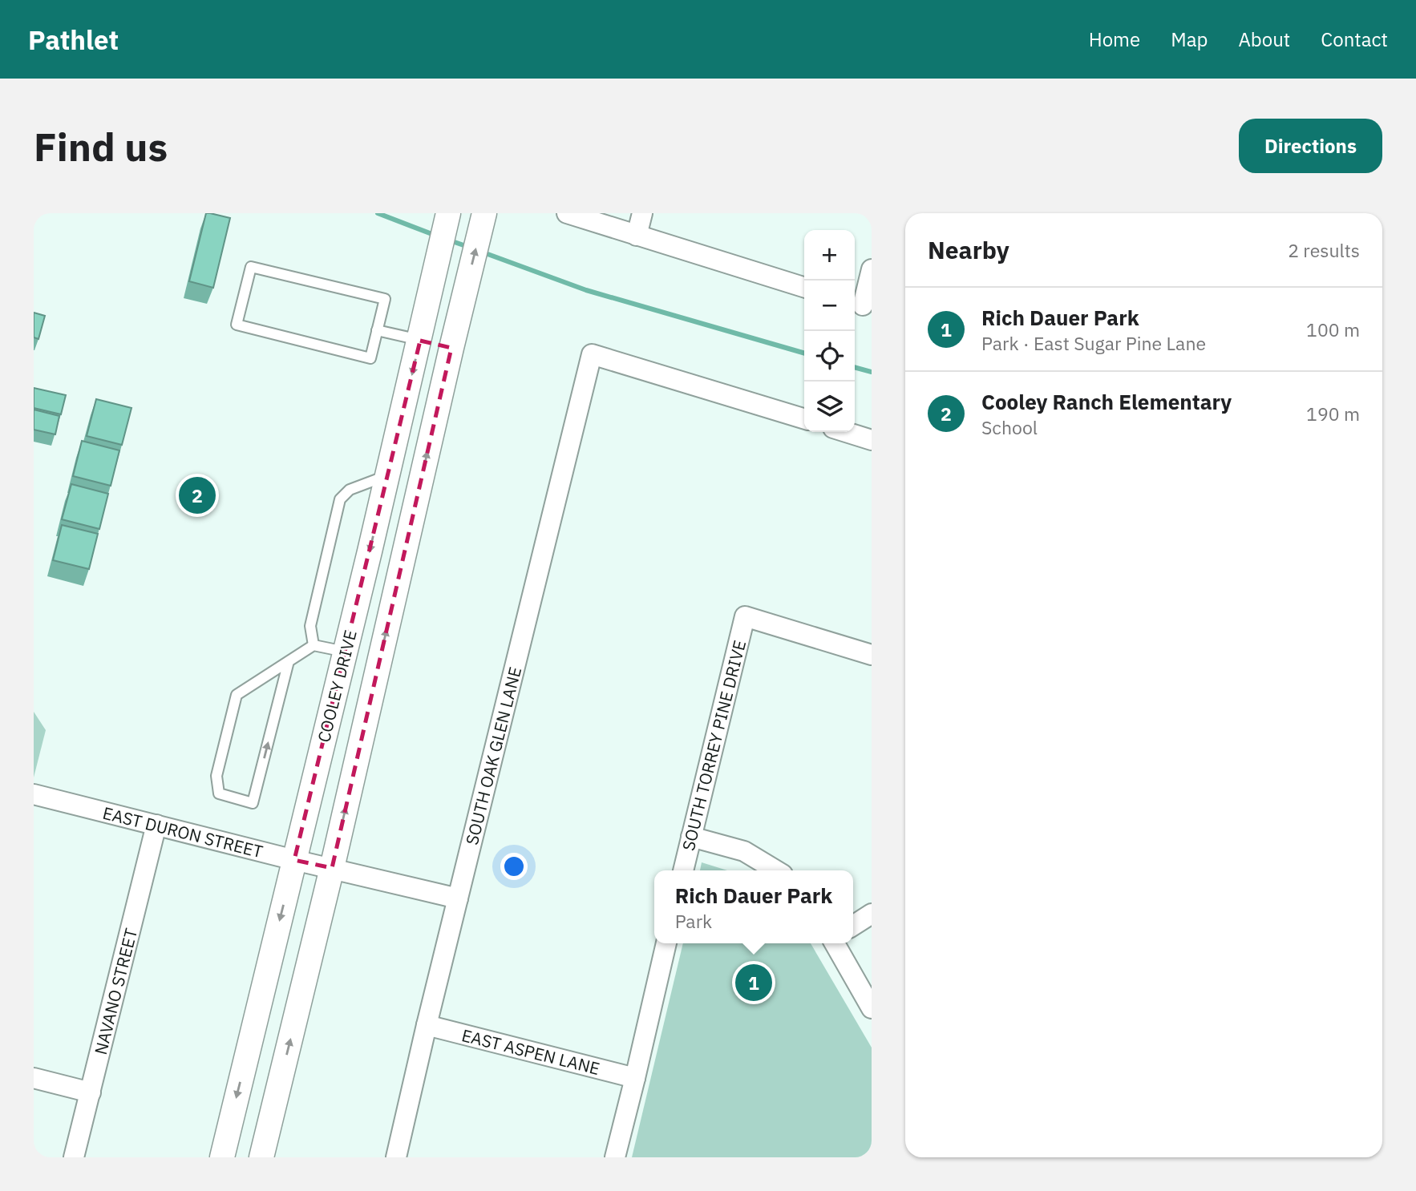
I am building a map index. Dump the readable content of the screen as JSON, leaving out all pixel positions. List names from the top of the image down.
{
  "streets": {
    "street": [
      "COOLEY DRIVE",
      "SOUTH TORREY PINE DRIVE",
      "SOUTH OAK GLEN LANE",
      "EAST DURON STREET",
      "NAVANO STREET",
      "EAST ASPEN LANE"
    ]
  },
  "crossings": [
    ["COOLEY DRIVE", "EAST DURON STREET"],
    ["SOUTH OAK GLEN LANE", "EAST DURON STREET"],
    ["SOUTH OAK GLEN LANE", "EAST ASPEN LANE"],
    ["EAST DURON STREET", "NAVANO STREET"]
  ],
  "page": {
    "header": "Pathlet",
    "nav": [
      "Home",
      "Map",
      "About",
      "Contact"
    ],
    "buttons": "Directions",
    "title": "Find us",
    "heading": ["Nearby", "2 results"],
    "map_buttons": ["+", "−"],
    "list": [
      {
        "mark": "1",
        "name": "Rich Dauer Park",
        "note": "Park · East Sugar Pine Lane",
        "value": "100 m"
      },
      {
        "mark": "2",
        "name": "Cooley Ranch Elementary",
        "note": "School",
        "value": "190 m"
      }
    ],
    "pins": ["2", "1"],
    "popup": ["Rich Dauer Park", "Park"]
  }
}
